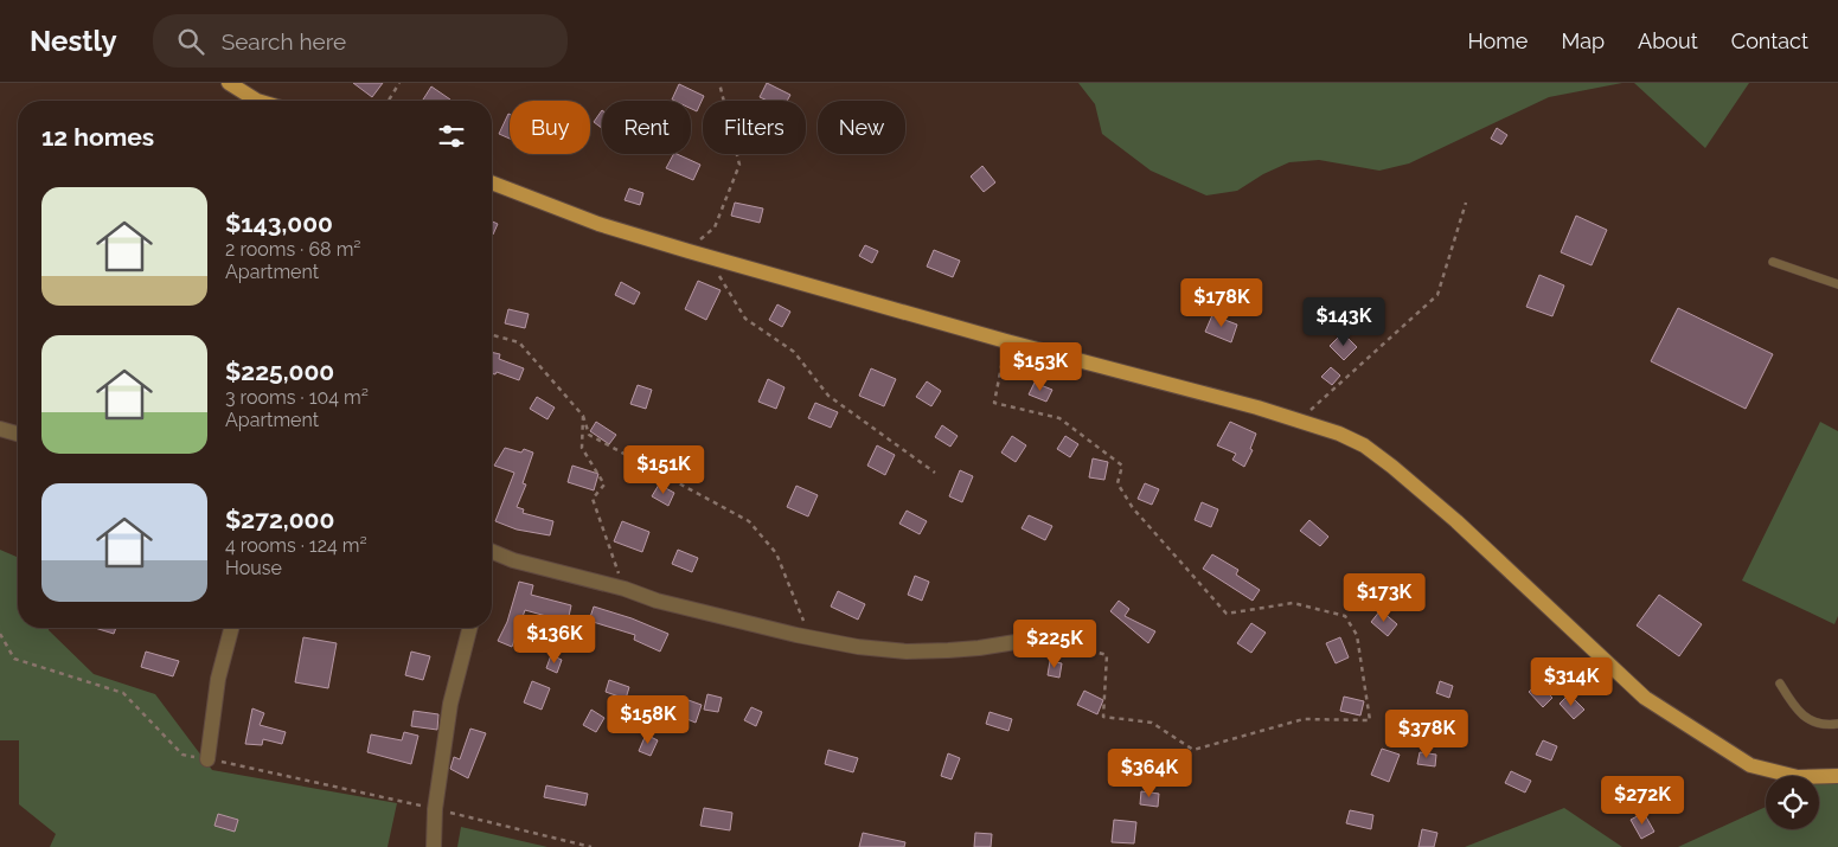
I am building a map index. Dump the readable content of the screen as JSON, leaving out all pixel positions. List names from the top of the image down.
{
  "page": {
    "header": "Nestly",
    "search": "Search here",
    "nav": [
      "Home",
      "Map",
      "About",
      "Contact"
    ],
    "chip": [
      "Buy",
      "Rent",
      "Filters",
      "New"
    ],
    "heading": "12 homes",
    "list": [
      {
        "name": "$143,000",
        "note": "2 rooms · 68 m² · Apartment"
      },
      {
        "name": "$225,000",
        "note": "3 rooms · 104 m² · Apartment"
      },
      {
        "name": "$272,000",
        "note": "4 rooms · 124 m² · House"
      }
    ],
    "price": [
      "$178K",
      "$143K",
      "$153K",
      "$151K",
      "$173K",
      "$136K",
      "$225K",
      "$314K",
      "$158K",
      "$378K",
      "$364K",
      "$272K"
    ]
  }
}
